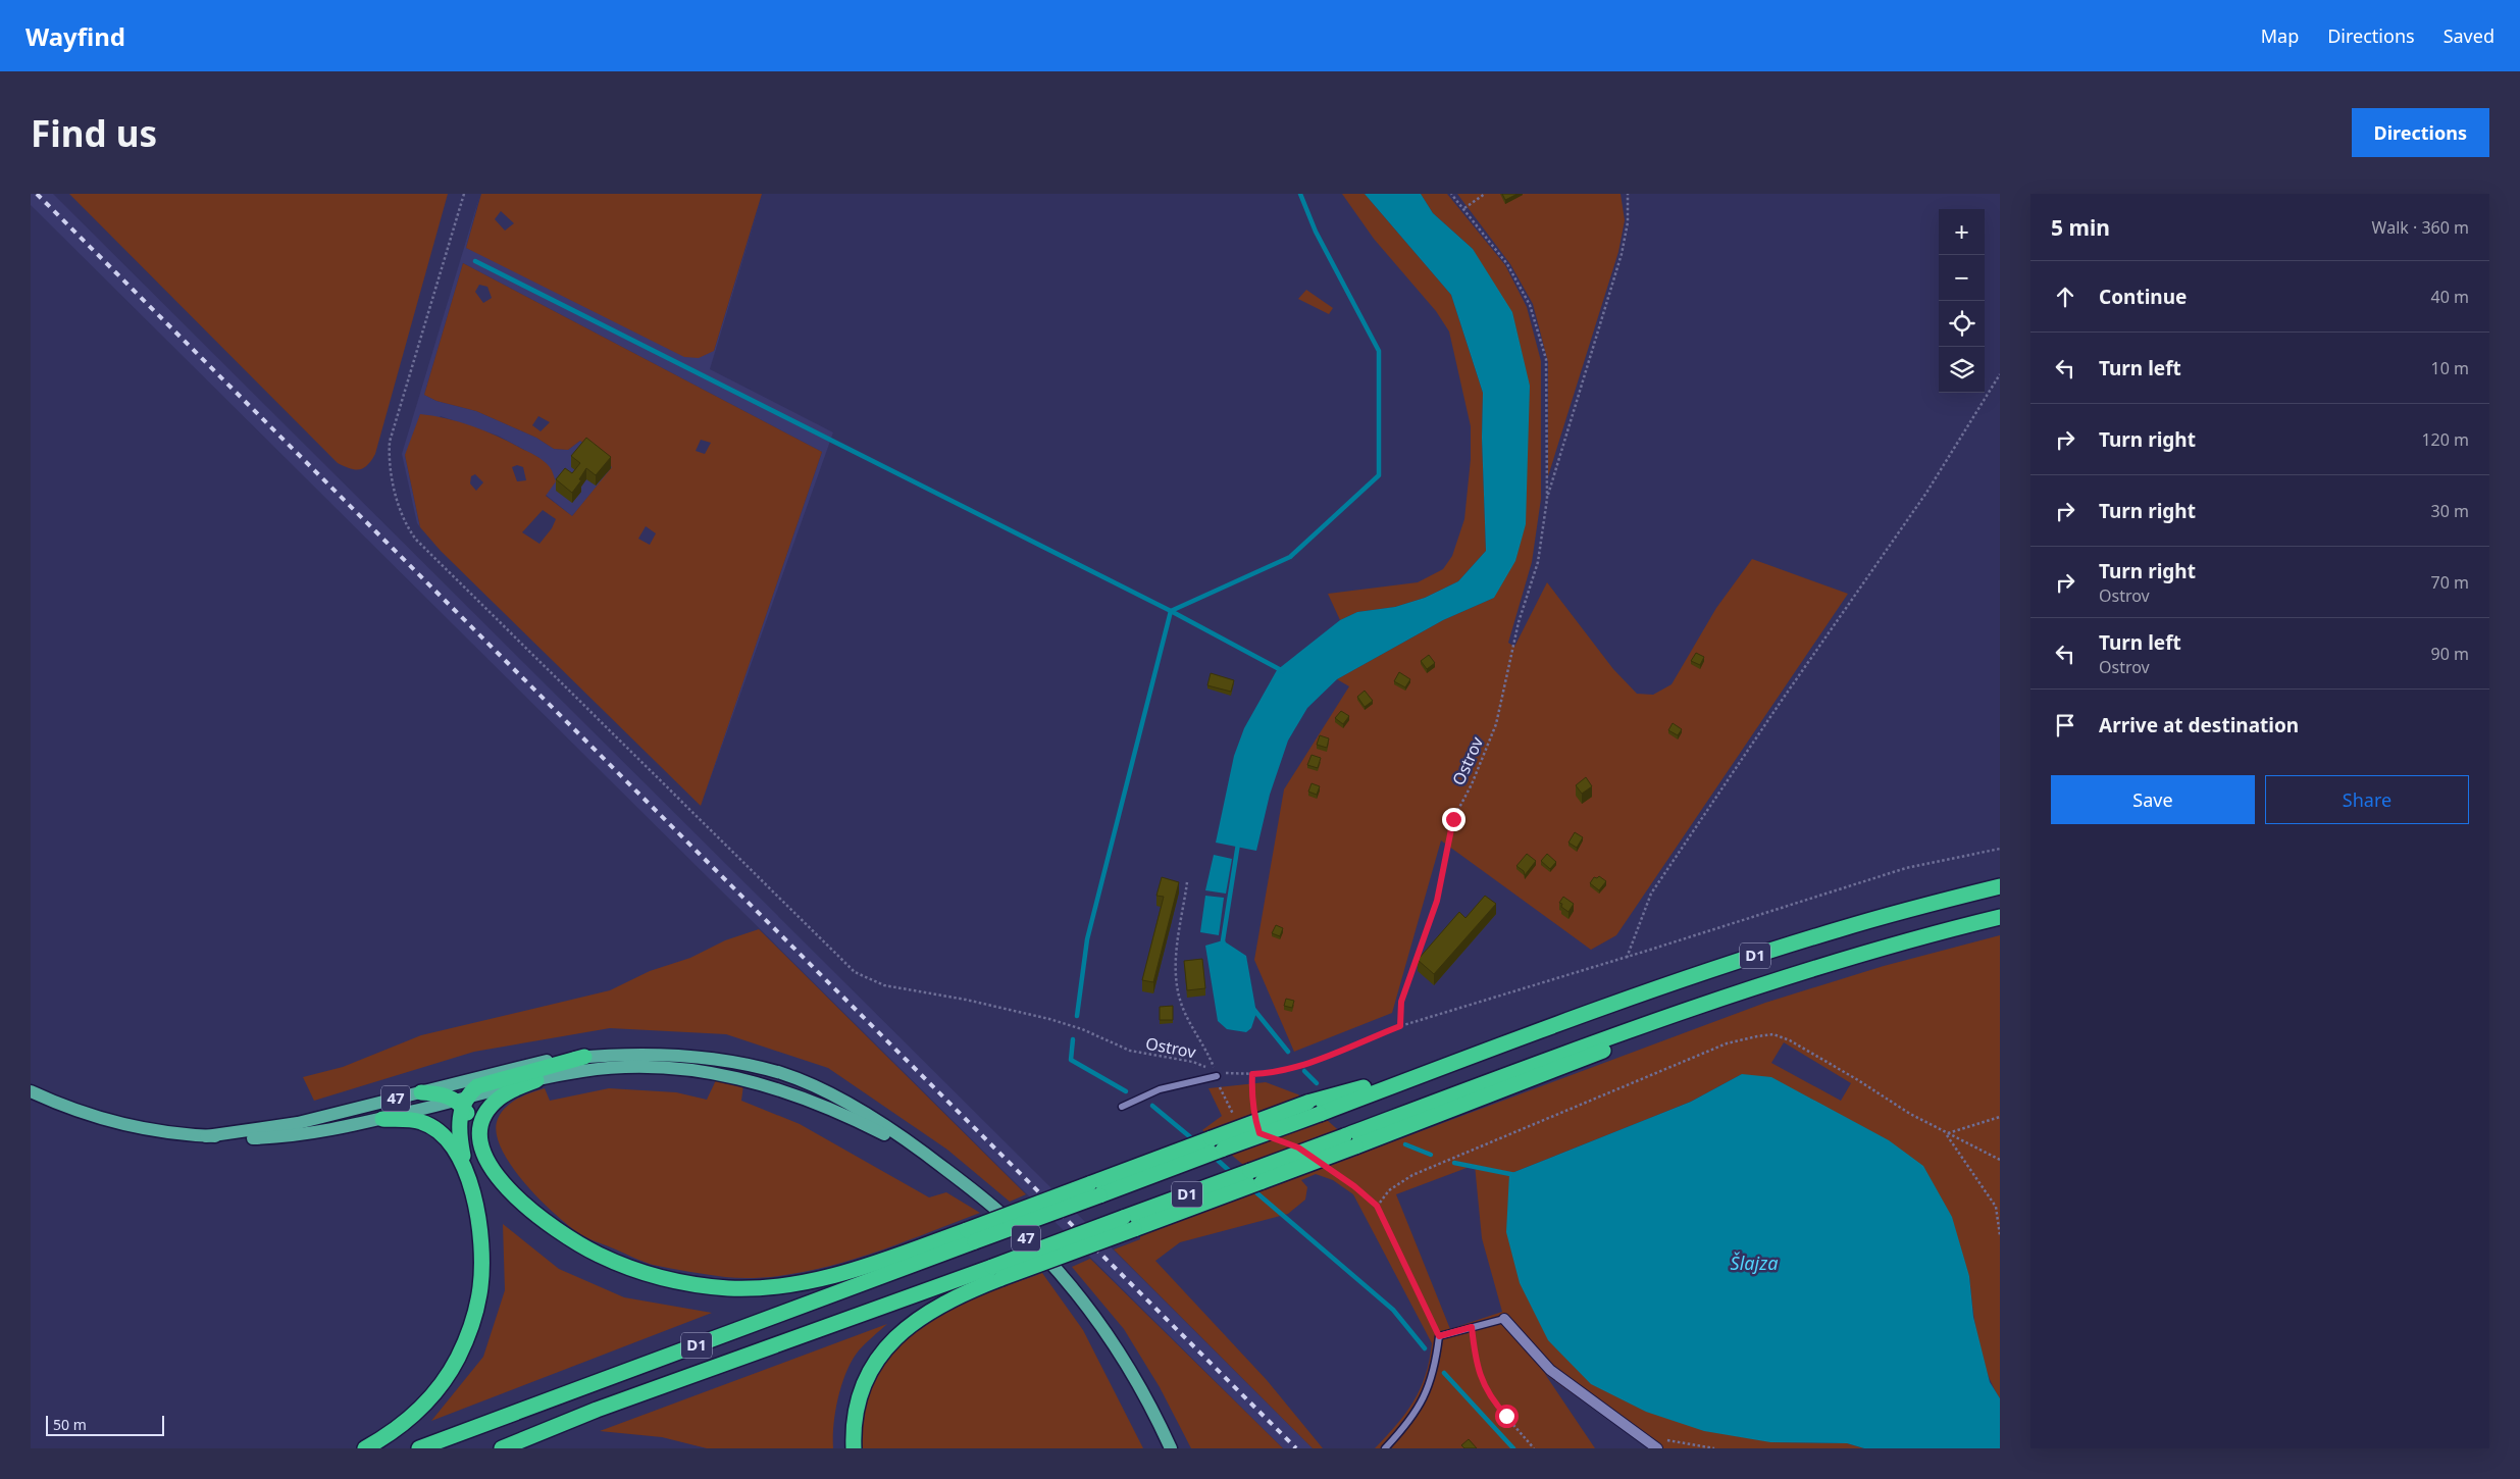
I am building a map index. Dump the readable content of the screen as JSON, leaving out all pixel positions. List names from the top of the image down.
{
  "streets": {
    "highway": ["D1"],
    "main road": ["47"],
    "path": ["Ostrov"]
  },
  "water": ["Šlajza"],
  "scale_bar": "50 m",
  "page": {
    "header": "Wayfind",
    "nav": ["Map", "Directions", "Saved"],
    "buttons": [
      "Directions",
      ["Save", "Share"]
    ],
    "title": "Find us",
    "heading": ["5 min", "Walk · 360 m"],
    "map_buttons": ["+", "−"],
    "list": [
      ["Continue", "40 m"],
      ["Turn left", "10 m"],
      ["Turn right", "120 m"],
      ["Turn right", "30 m"],
      ["Turn right", "Ostrov", "70 m"],
      ["Turn left", "Ostrov", "90 m"],
      "Arrive at destination"
    ],
    "scale": "50 m"
  }
}
